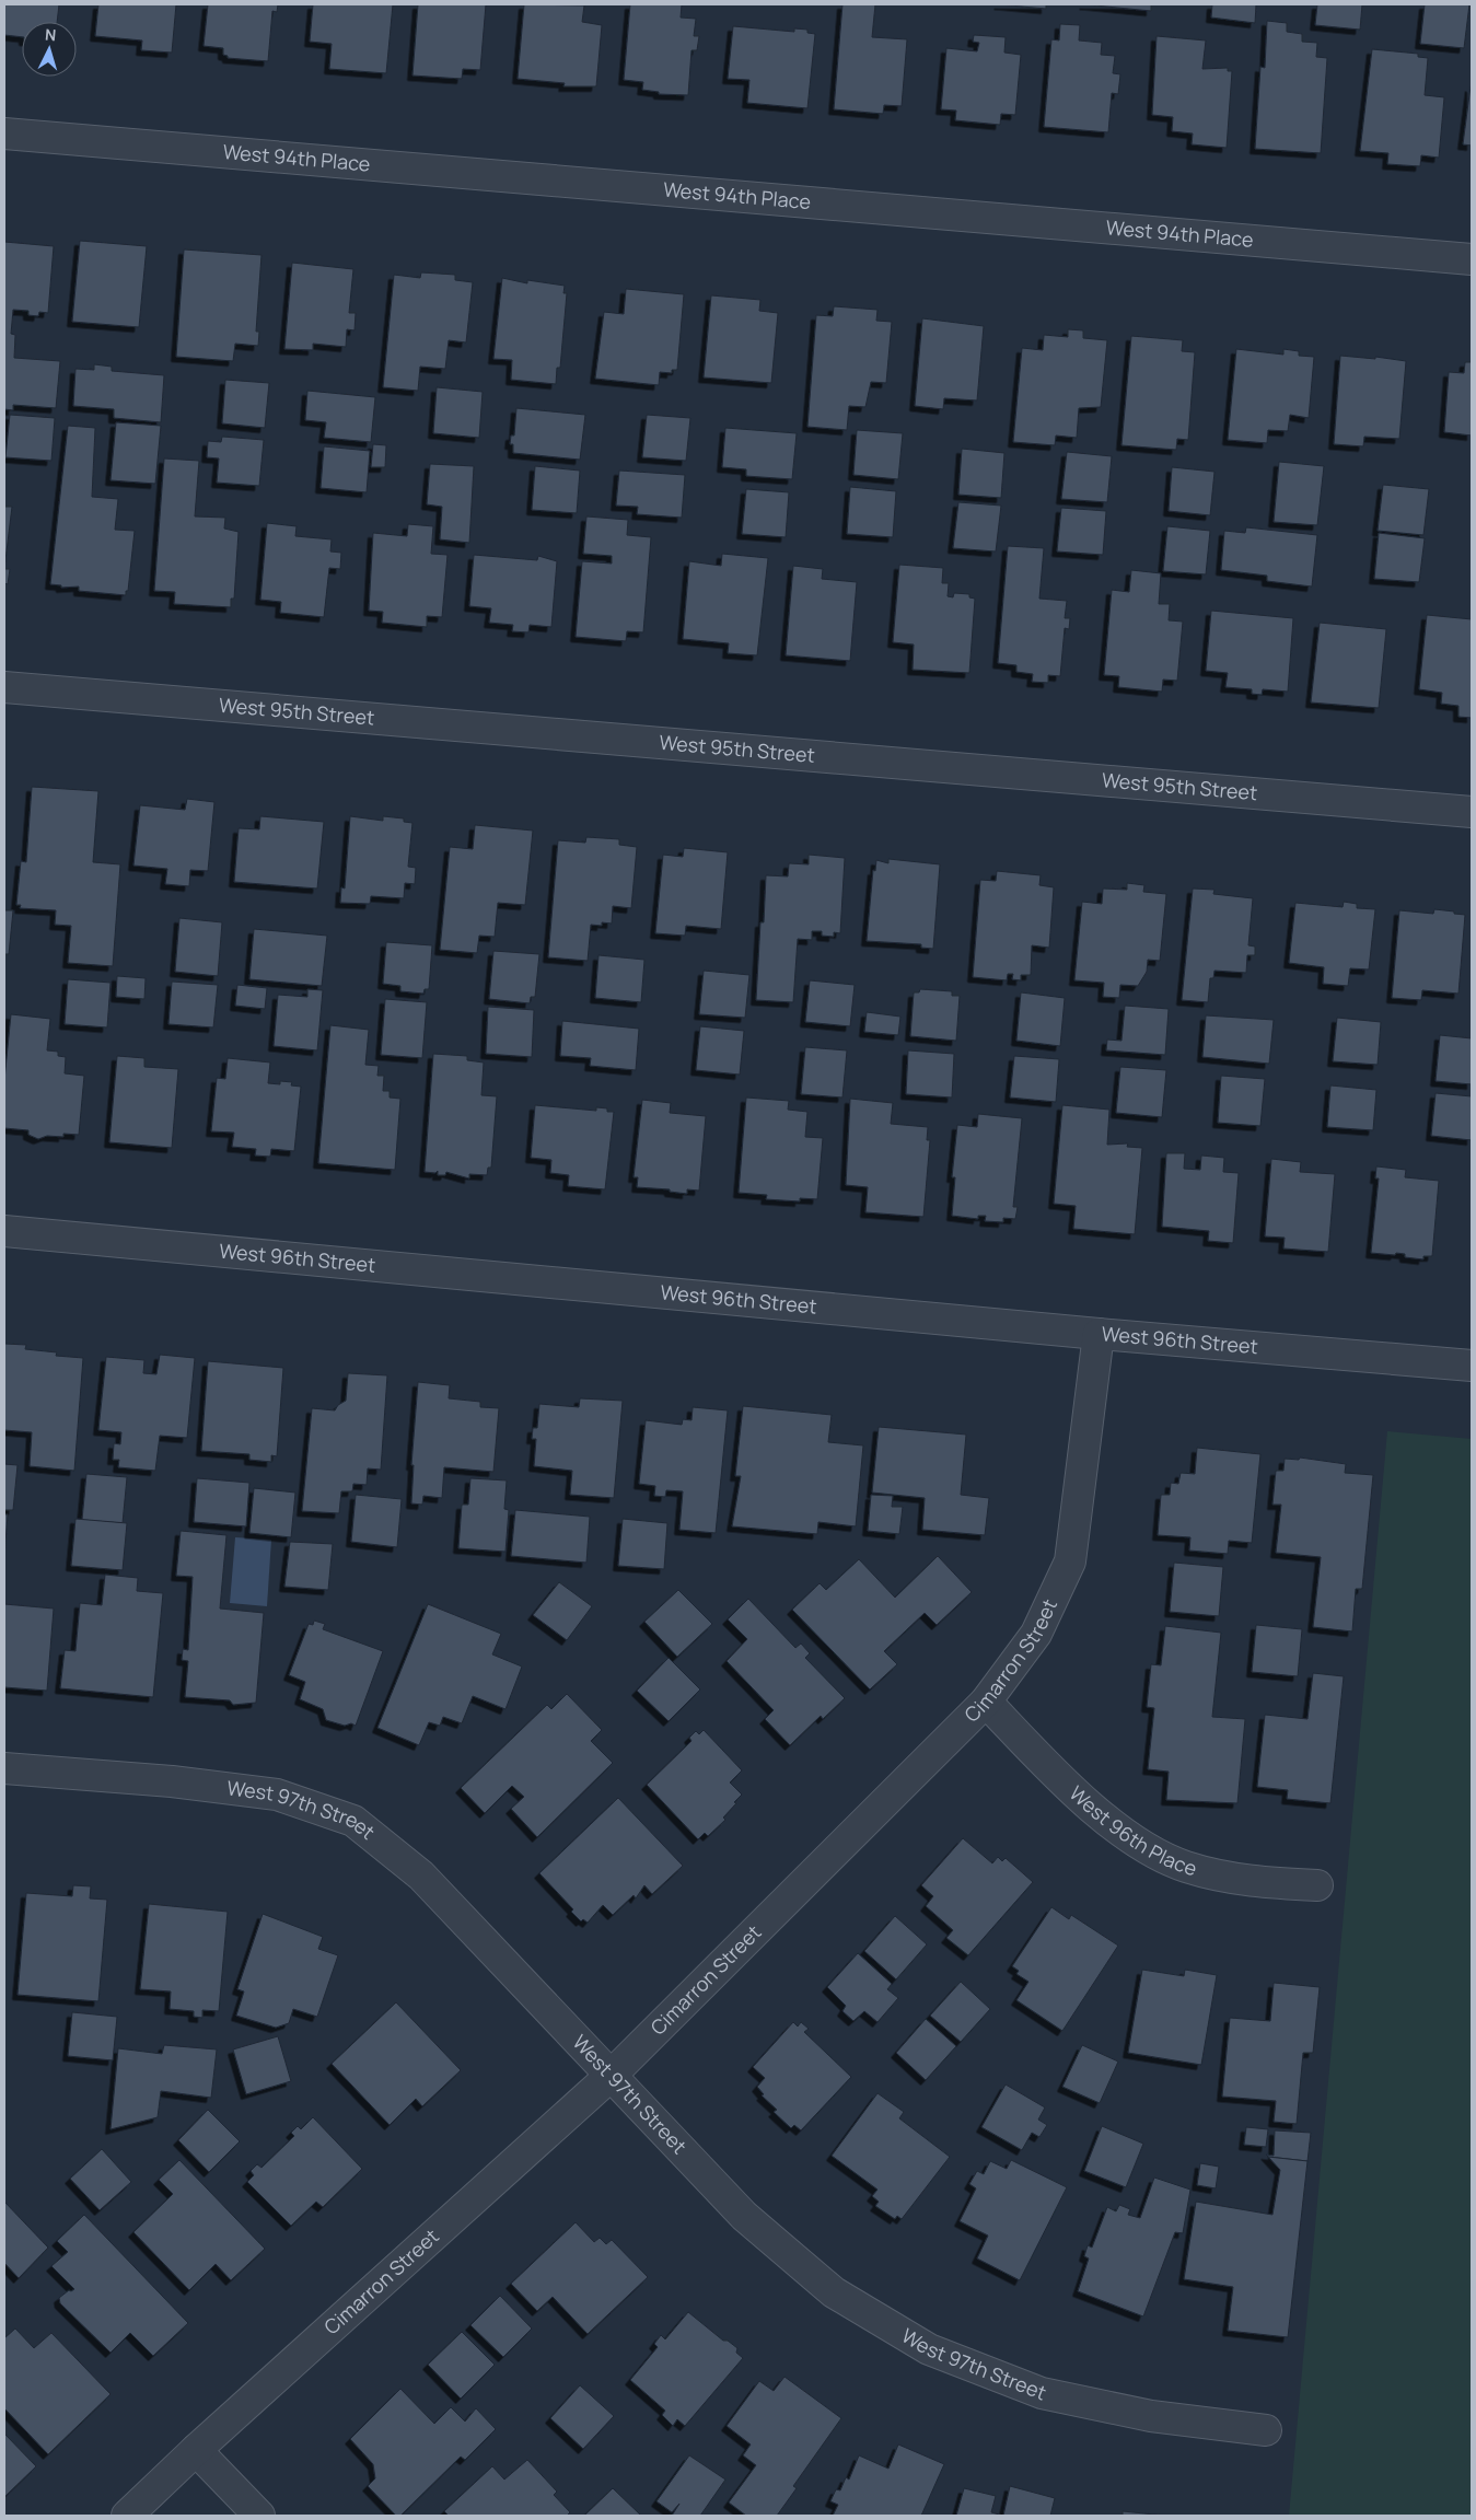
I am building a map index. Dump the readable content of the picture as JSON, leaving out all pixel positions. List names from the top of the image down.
{
  "streets": {
    "street": [
      "West 94th Place",
      "West 95th Street",
      "West 96th Street",
      "Cimarron Street",
      "West 97th Street",
      "West 96th Place"
    ]
  },
  "crossings": [
    ["West 96th Street", "Cimarron Street"],
    ["Cimarron Street", "West 97th Street"],
    ["Cimarron Street", "West 96th Place"]
  ],
  "north": "top"
}
